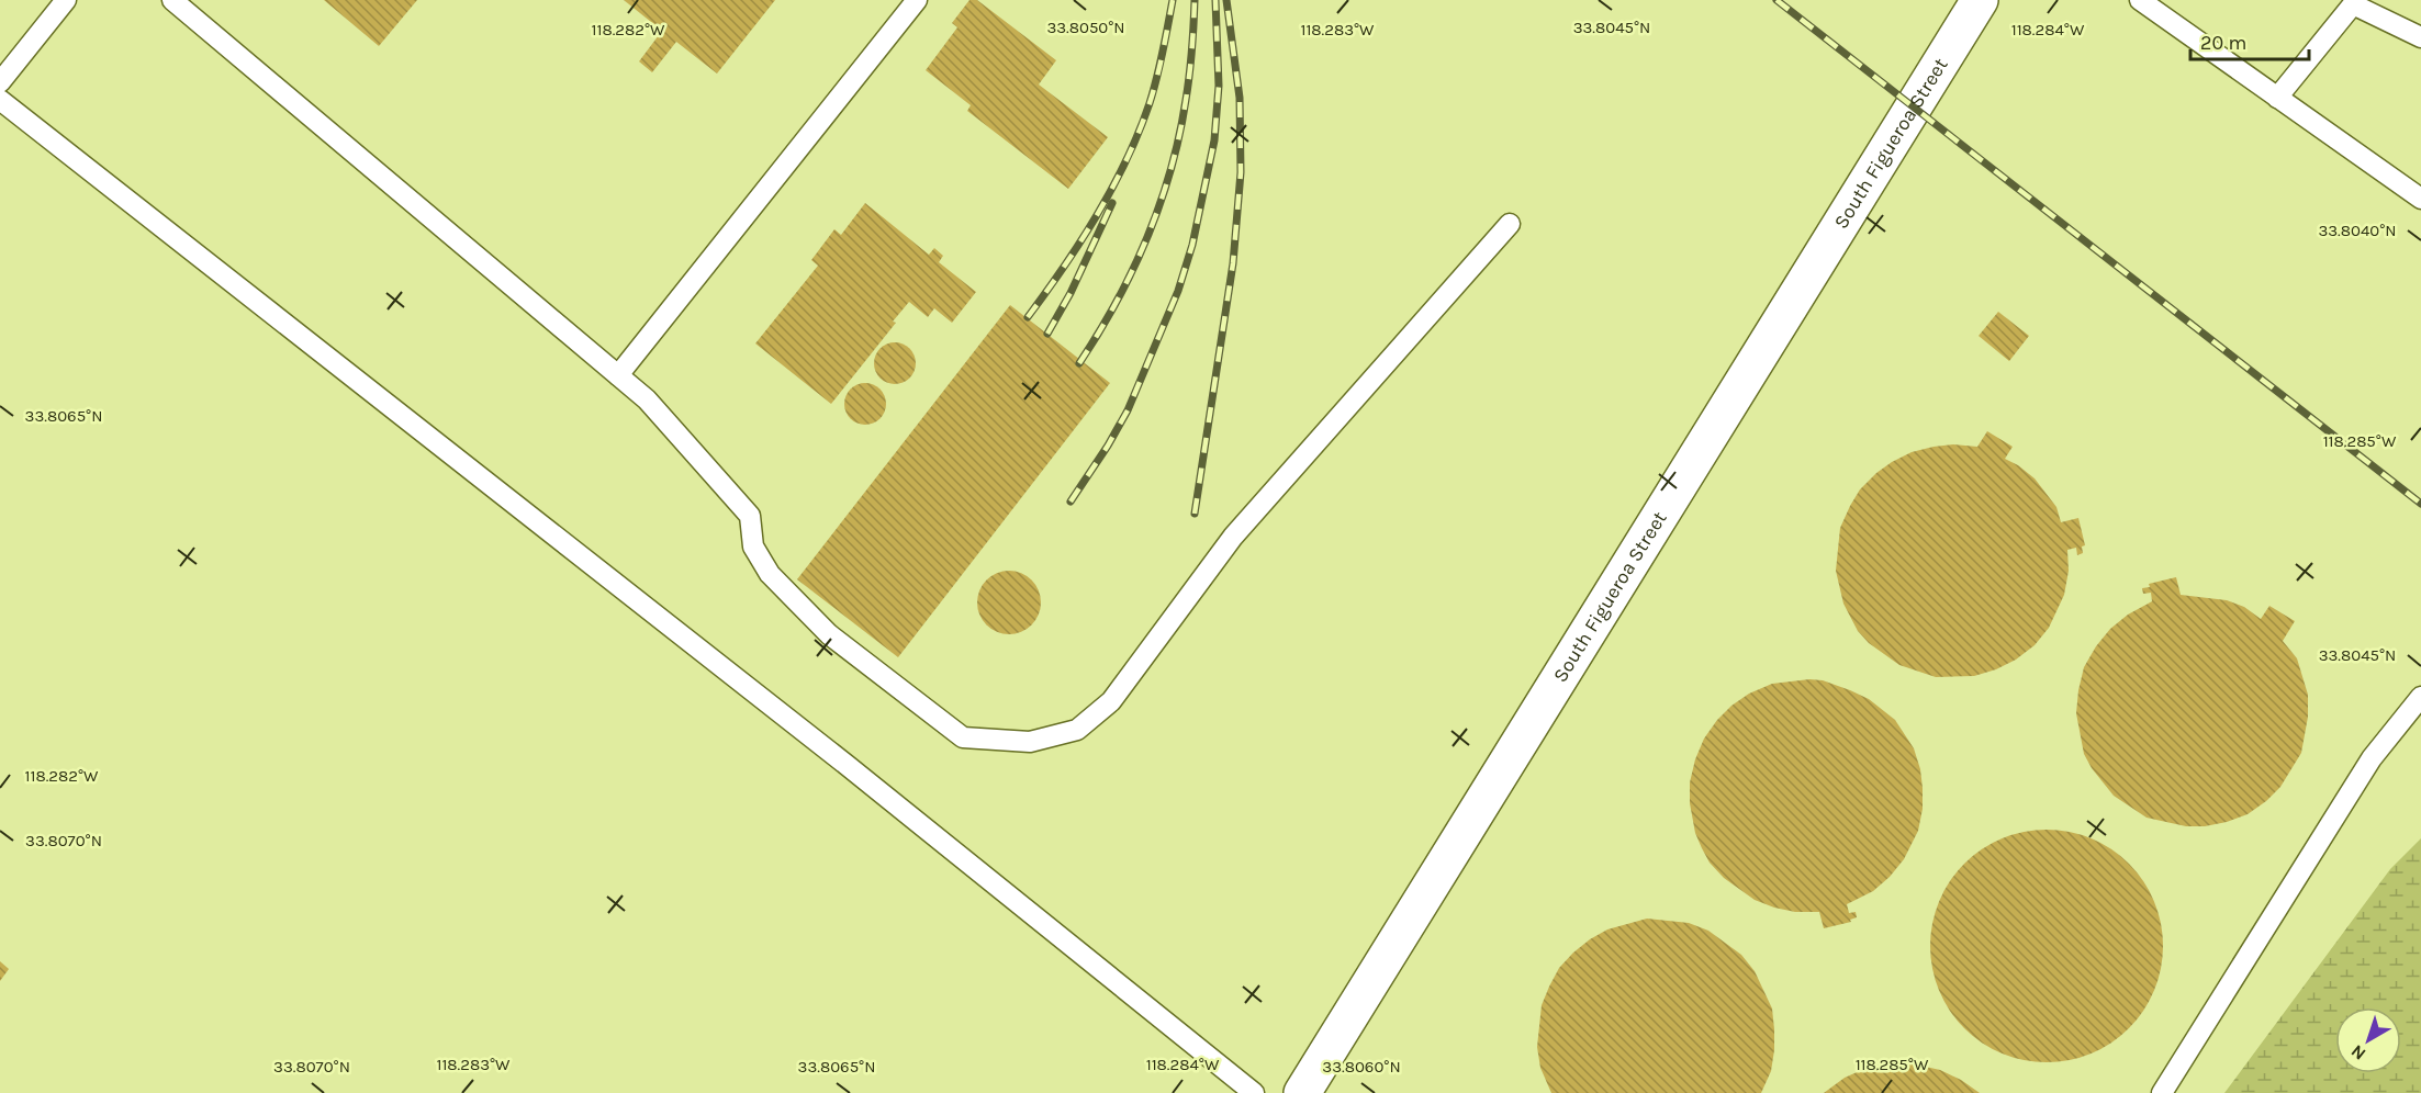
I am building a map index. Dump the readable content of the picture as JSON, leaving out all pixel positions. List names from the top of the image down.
{
  "streets": {
    "main road": ["South Figueroa Street"]
  },
  "scale_bar": "20 m",
  "north": "bottom left",
  "coordinates": [
    "33.8050°N",
    "33.8045°N",
    "118.282°W",
    "118.283°W",
    "118.284°W",
    "33.8040°N",
    "33.8065°N",
    "118.285°W",
    "33.8070°N",
    "33.8060°N"
  ]
}
